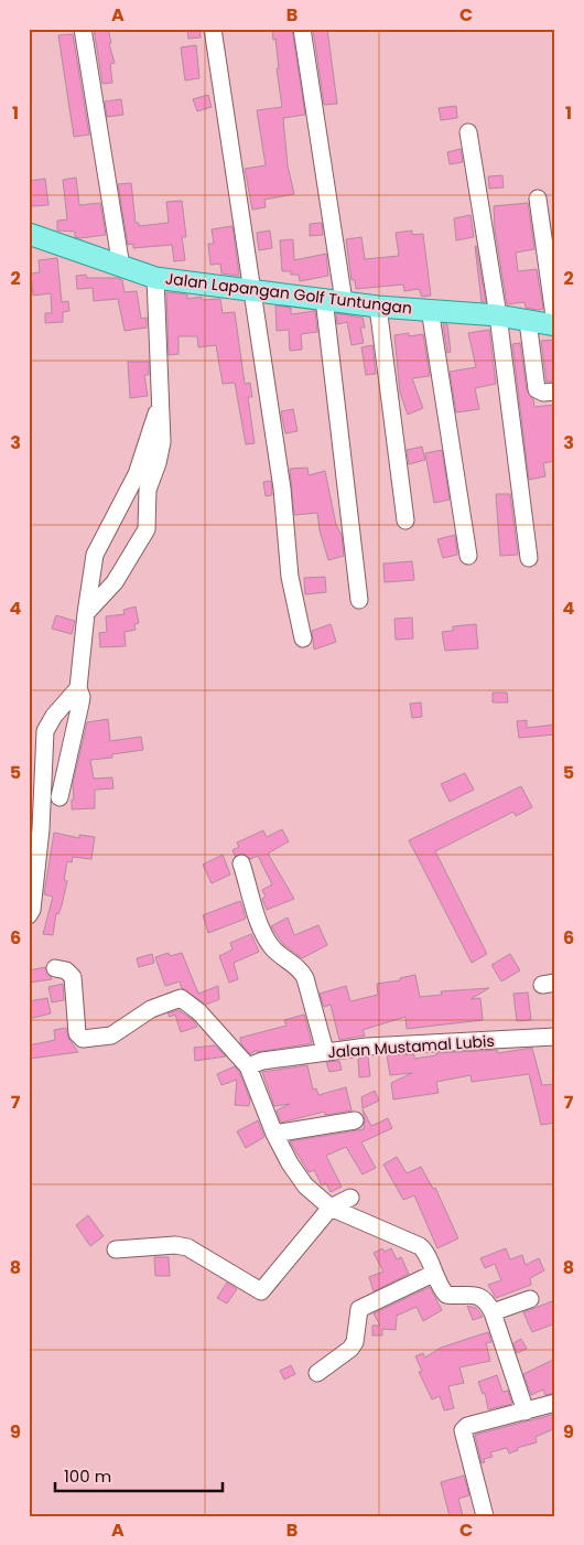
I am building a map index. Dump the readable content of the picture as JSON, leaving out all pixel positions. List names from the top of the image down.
{
  "streets": {
    "main road": ["Jalan Lapangan Golf Tuntungan"],
    "street": ["Jalan Mustamal Lubis"]
  },
  "scale_bar": "100 m",
  "grid": {
    "columns": ["A", "B", "C"],
    "rows": [
      "1",
      "2",
      "3",
      "4",
      "5",
      "6",
      "7",
      "8",
      "9"
    ]
  }
}
